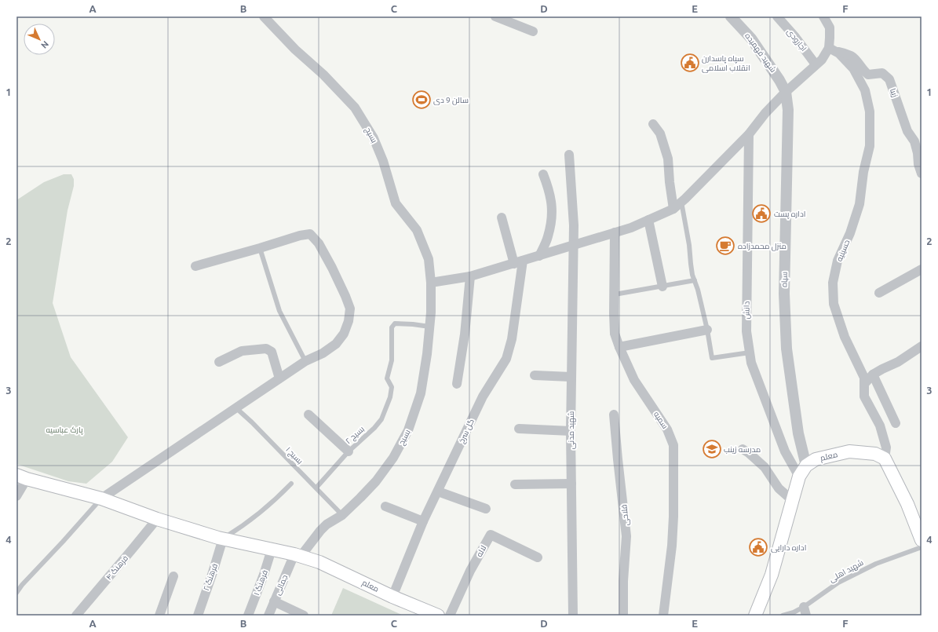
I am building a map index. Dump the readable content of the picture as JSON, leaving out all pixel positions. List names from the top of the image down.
{
  "streets": {
    "main road": ["معلم"],
    "street": [
      "اجارودی",
      "شهید فهمیده",
      "زیبا",
      "بسیج",
      "حسینیه",
      "سپاه",
      "دانش",
      "سمیه",
      "شهید مدنی",
      "گل سرخ",
      "بسیح",
      "فلاحی",
      "لاله",
      "فرهنگ ۴",
      "فرهنگ ۲",
      "فرهنگ ۱",
      "جمالی"
    ],
    "lane": ["بسیج ۲", "بسیج ۱", "شهید اهلی"]
  },
  "crossings": [
    ["شهید فهمیده", "سپاه"],
    ["زیبا", "حسینیه"],
    ["بسیج", "بسیح"],
    ["حسینیه", "معلم"],
    ["سپاه", "معلم"],
    ["دانش", "معلم"],
    ["گل سرخ", "معلم"],
    ["بسیج ۲", "بسیح"],
    ["بسیج ۲", "بسیج ۱"],
    ["بسیح", "بسیج ۱"],
    ["بسیح", "معلم"],
    ["بسیح", "جمالی"],
    ["معلم", "فرهنگ ۴"],
    ["معلم", "فرهنگ ۲"],
    ["معلم", "فرهنگ ۱"],
    ["معلم", "جمالی"]
  ],
  "parks": ["پارک عباسیه"],
  "places": {
    "public building": ["سپاه پاسدارن انقلاب اسلامی", "اداره پست", "اداره دارایی"],
    "sports": ["سالن 9 دی"],
    "cafe": ["منزل محمدزاده"],
    "school or university": ["مدرسه زینب"]
  },
  "north": "bottom right",
  "grid": {
    "columns": [
      "A",
      "B",
      "C",
      "D",
      "E",
      "F"
    ],
    "rows": [
      "1",
      "2",
      "3",
      "4"
    ]
  }
}
